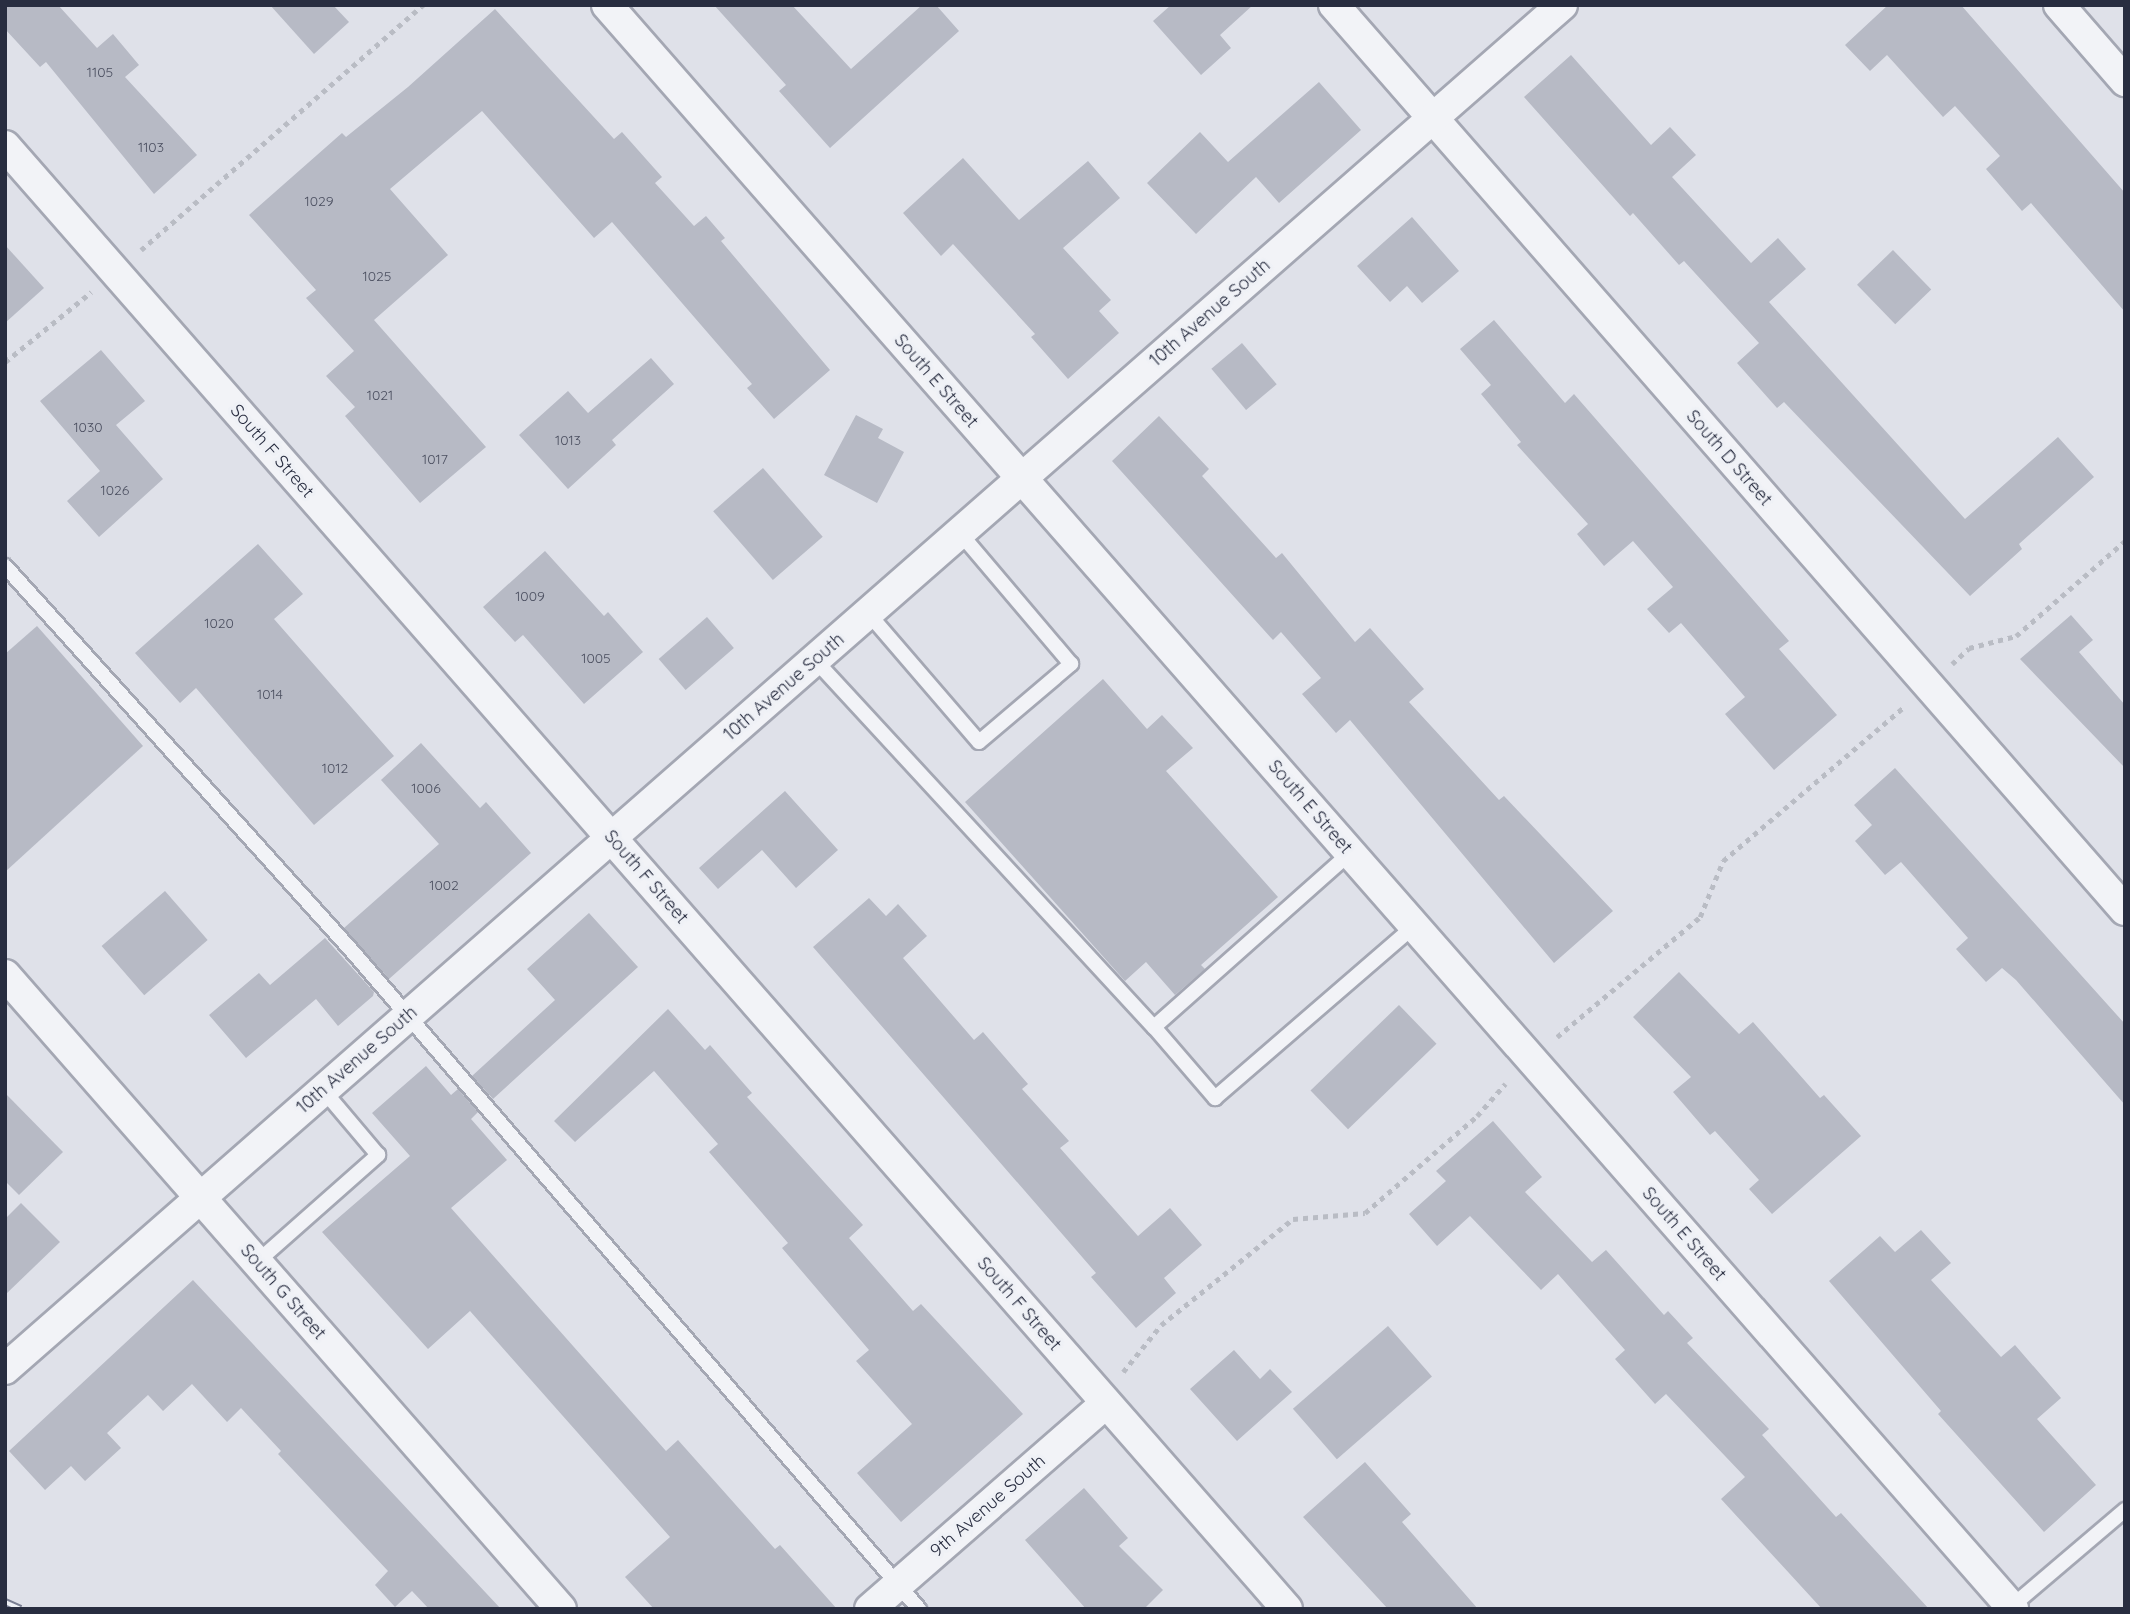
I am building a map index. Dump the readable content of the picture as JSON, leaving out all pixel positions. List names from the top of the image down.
{
  "streets": {
    "street": [
      "10th Avenue South",
      "South E Street",
      "South F Street",
      "South D Street",
      "South G Street",
      "9th Avenue South"
    ]
  },
  "crossings": [
    ["10th Avenue South", "South E Street"],
    ["10th Avenue South", "South F Street"],
    ["10th Avenue South", "South D Street"],
    ["10th Avenue South", "South G Street"],
    ["South F Street", "9th Avenue South"]
  ],
  "house_numbers": [
    "1105",
    "1103",
    "1029",
    "1025",
    "1021",
    "1030",
    "1013",
    "1017",
    "1026",
    "1009",
    "1020",
    "1005",
    "1014",
    "1012",
    "1006",
    "1002"
  ]
}
